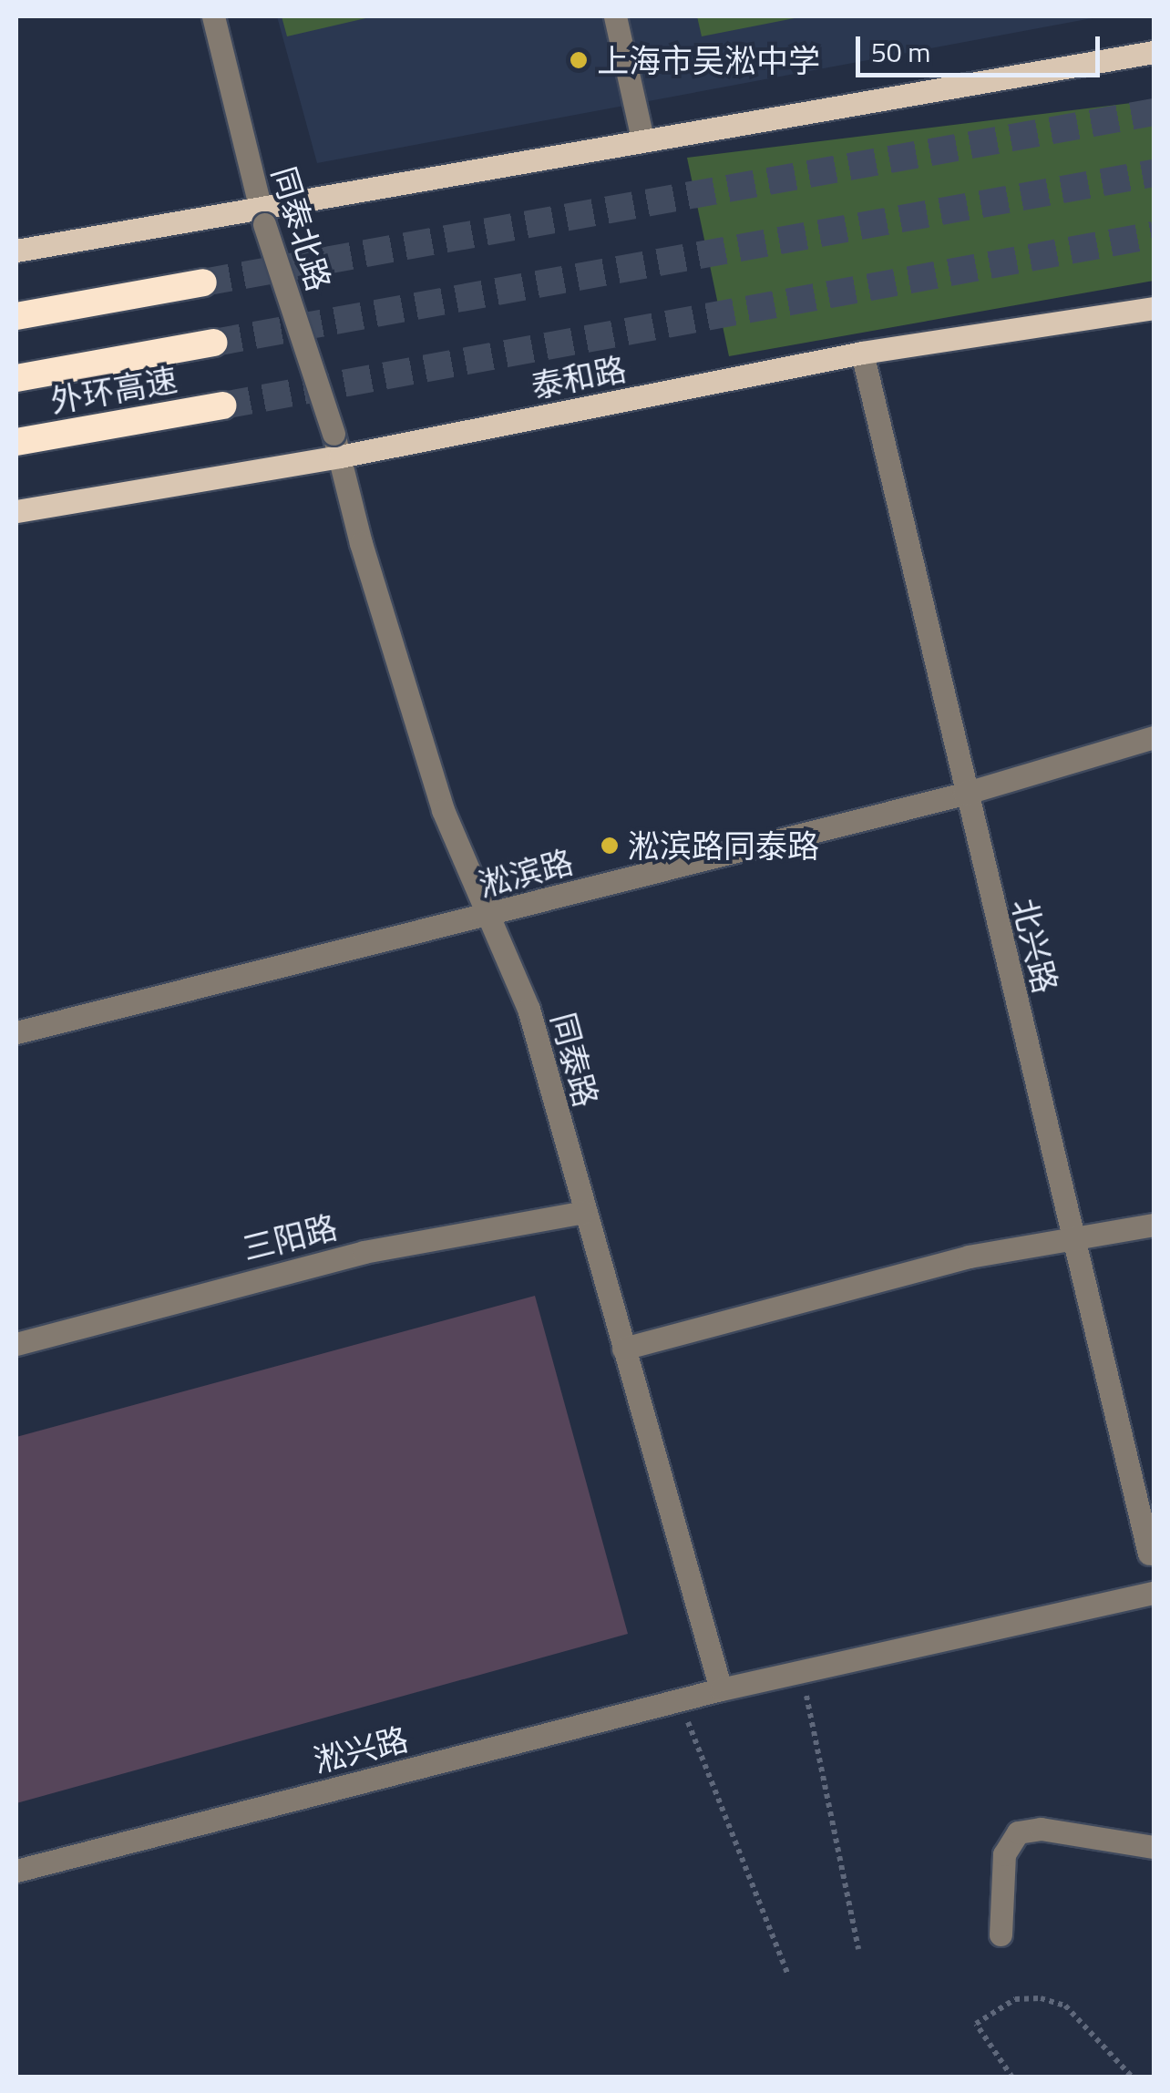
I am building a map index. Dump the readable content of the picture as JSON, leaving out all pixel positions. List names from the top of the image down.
{
  "streets": {
    "highway": ["外环高速"],
    "main road": ["泰和路"],
    "street": [
      "同泰北路",
      "淞滨路",
      "北兴路",
      "同泰路",
      "三阳路",
      "淞兴路"
    ]
  },
  "crossings": [
    ["同泰北路", "泰和路"],
    ["同泰北路", "同泰路"],
    ["泰和路", "北兴路"],
    ["泰和路", "同泰路"],
    ["淞滨路", "北兴路"],
    ["淞滨路", "同泰路"],
    ["同泰路", "三阳路"],
    ["同泰路", "淞兴路"]
  ],
  "places": ["上海市吴淞中学", "淞滨路同泰路"],
  "scale_bar": "50 m"
}
